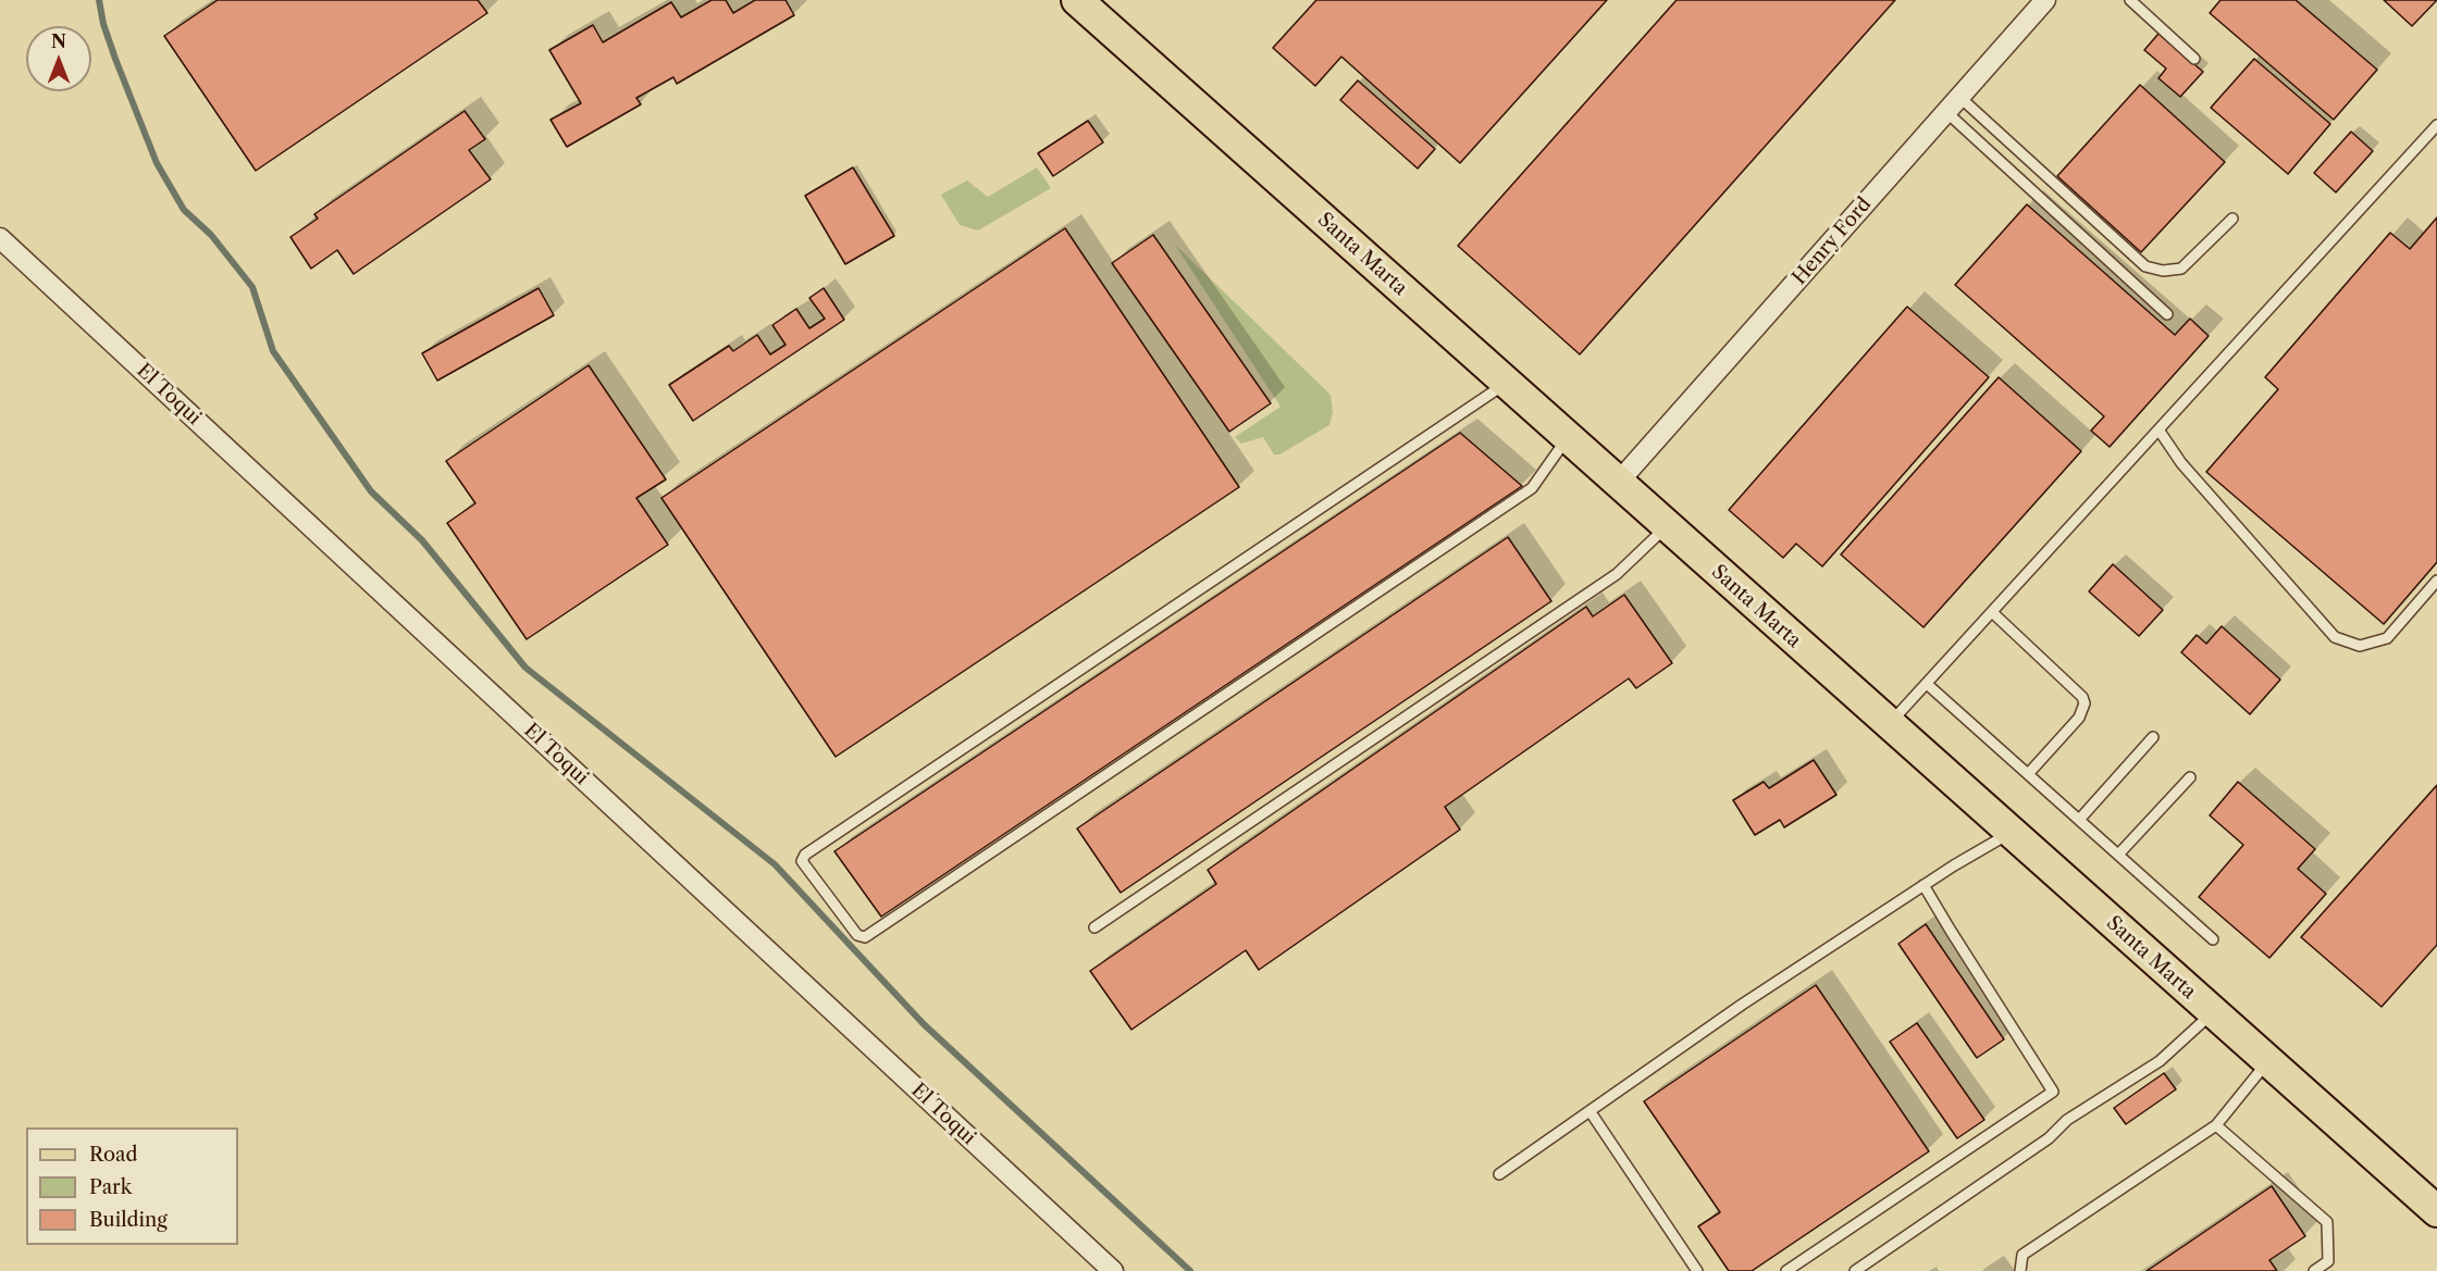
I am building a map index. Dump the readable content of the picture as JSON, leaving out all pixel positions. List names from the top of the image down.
{
  "streets": {
    "main road": ["Santa Marta"],
    "street": ["Henry Ford", "El Toqui"]
  },
  "crossings": [
    ["Henry Ford", "Santa Marta"]
  ],
  "legend": ["Road", "Park", "Building"],
  "north": "top"
}
